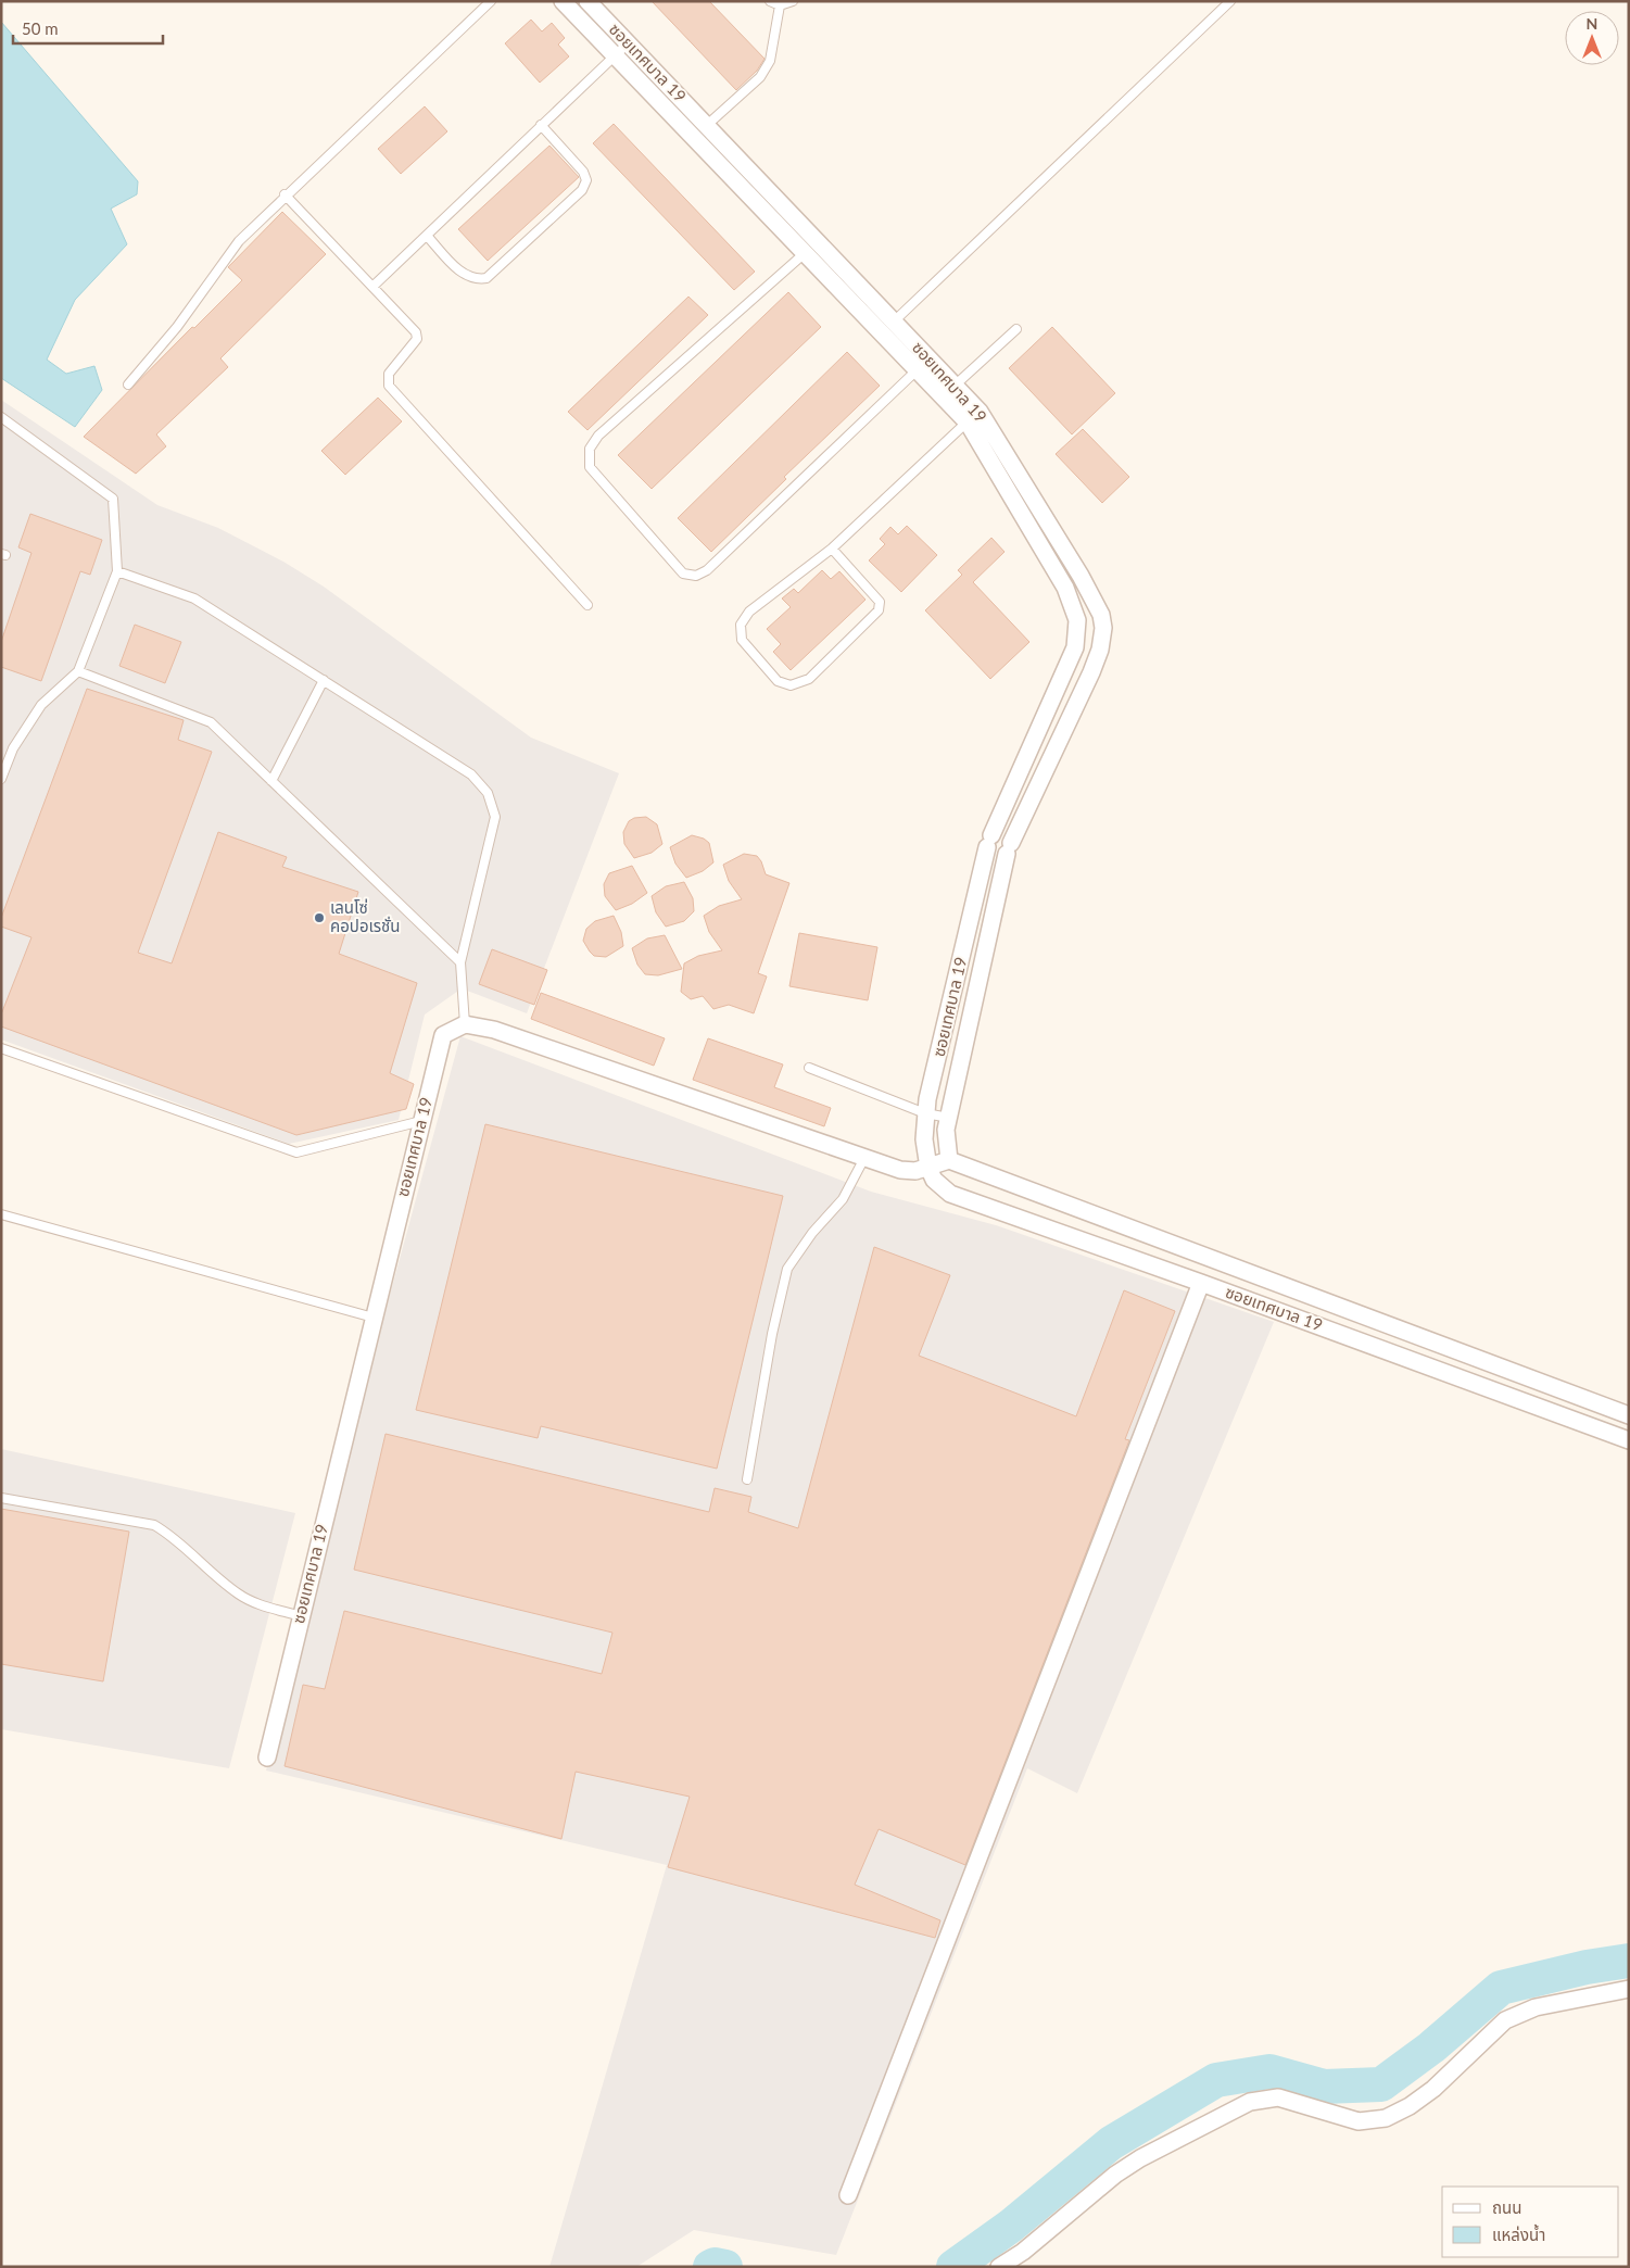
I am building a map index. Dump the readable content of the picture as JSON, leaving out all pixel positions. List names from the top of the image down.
{
  "streets": {
    "street": ["ซอยเทศบาล 19"]
  },
  "places": ["เลนโซ่ คอปอเรชั่น"],
  "legend": ["ถนน", "แหล่งน้ำ"],
  "scale_bar": "50 m",
  "north": "top"
}
